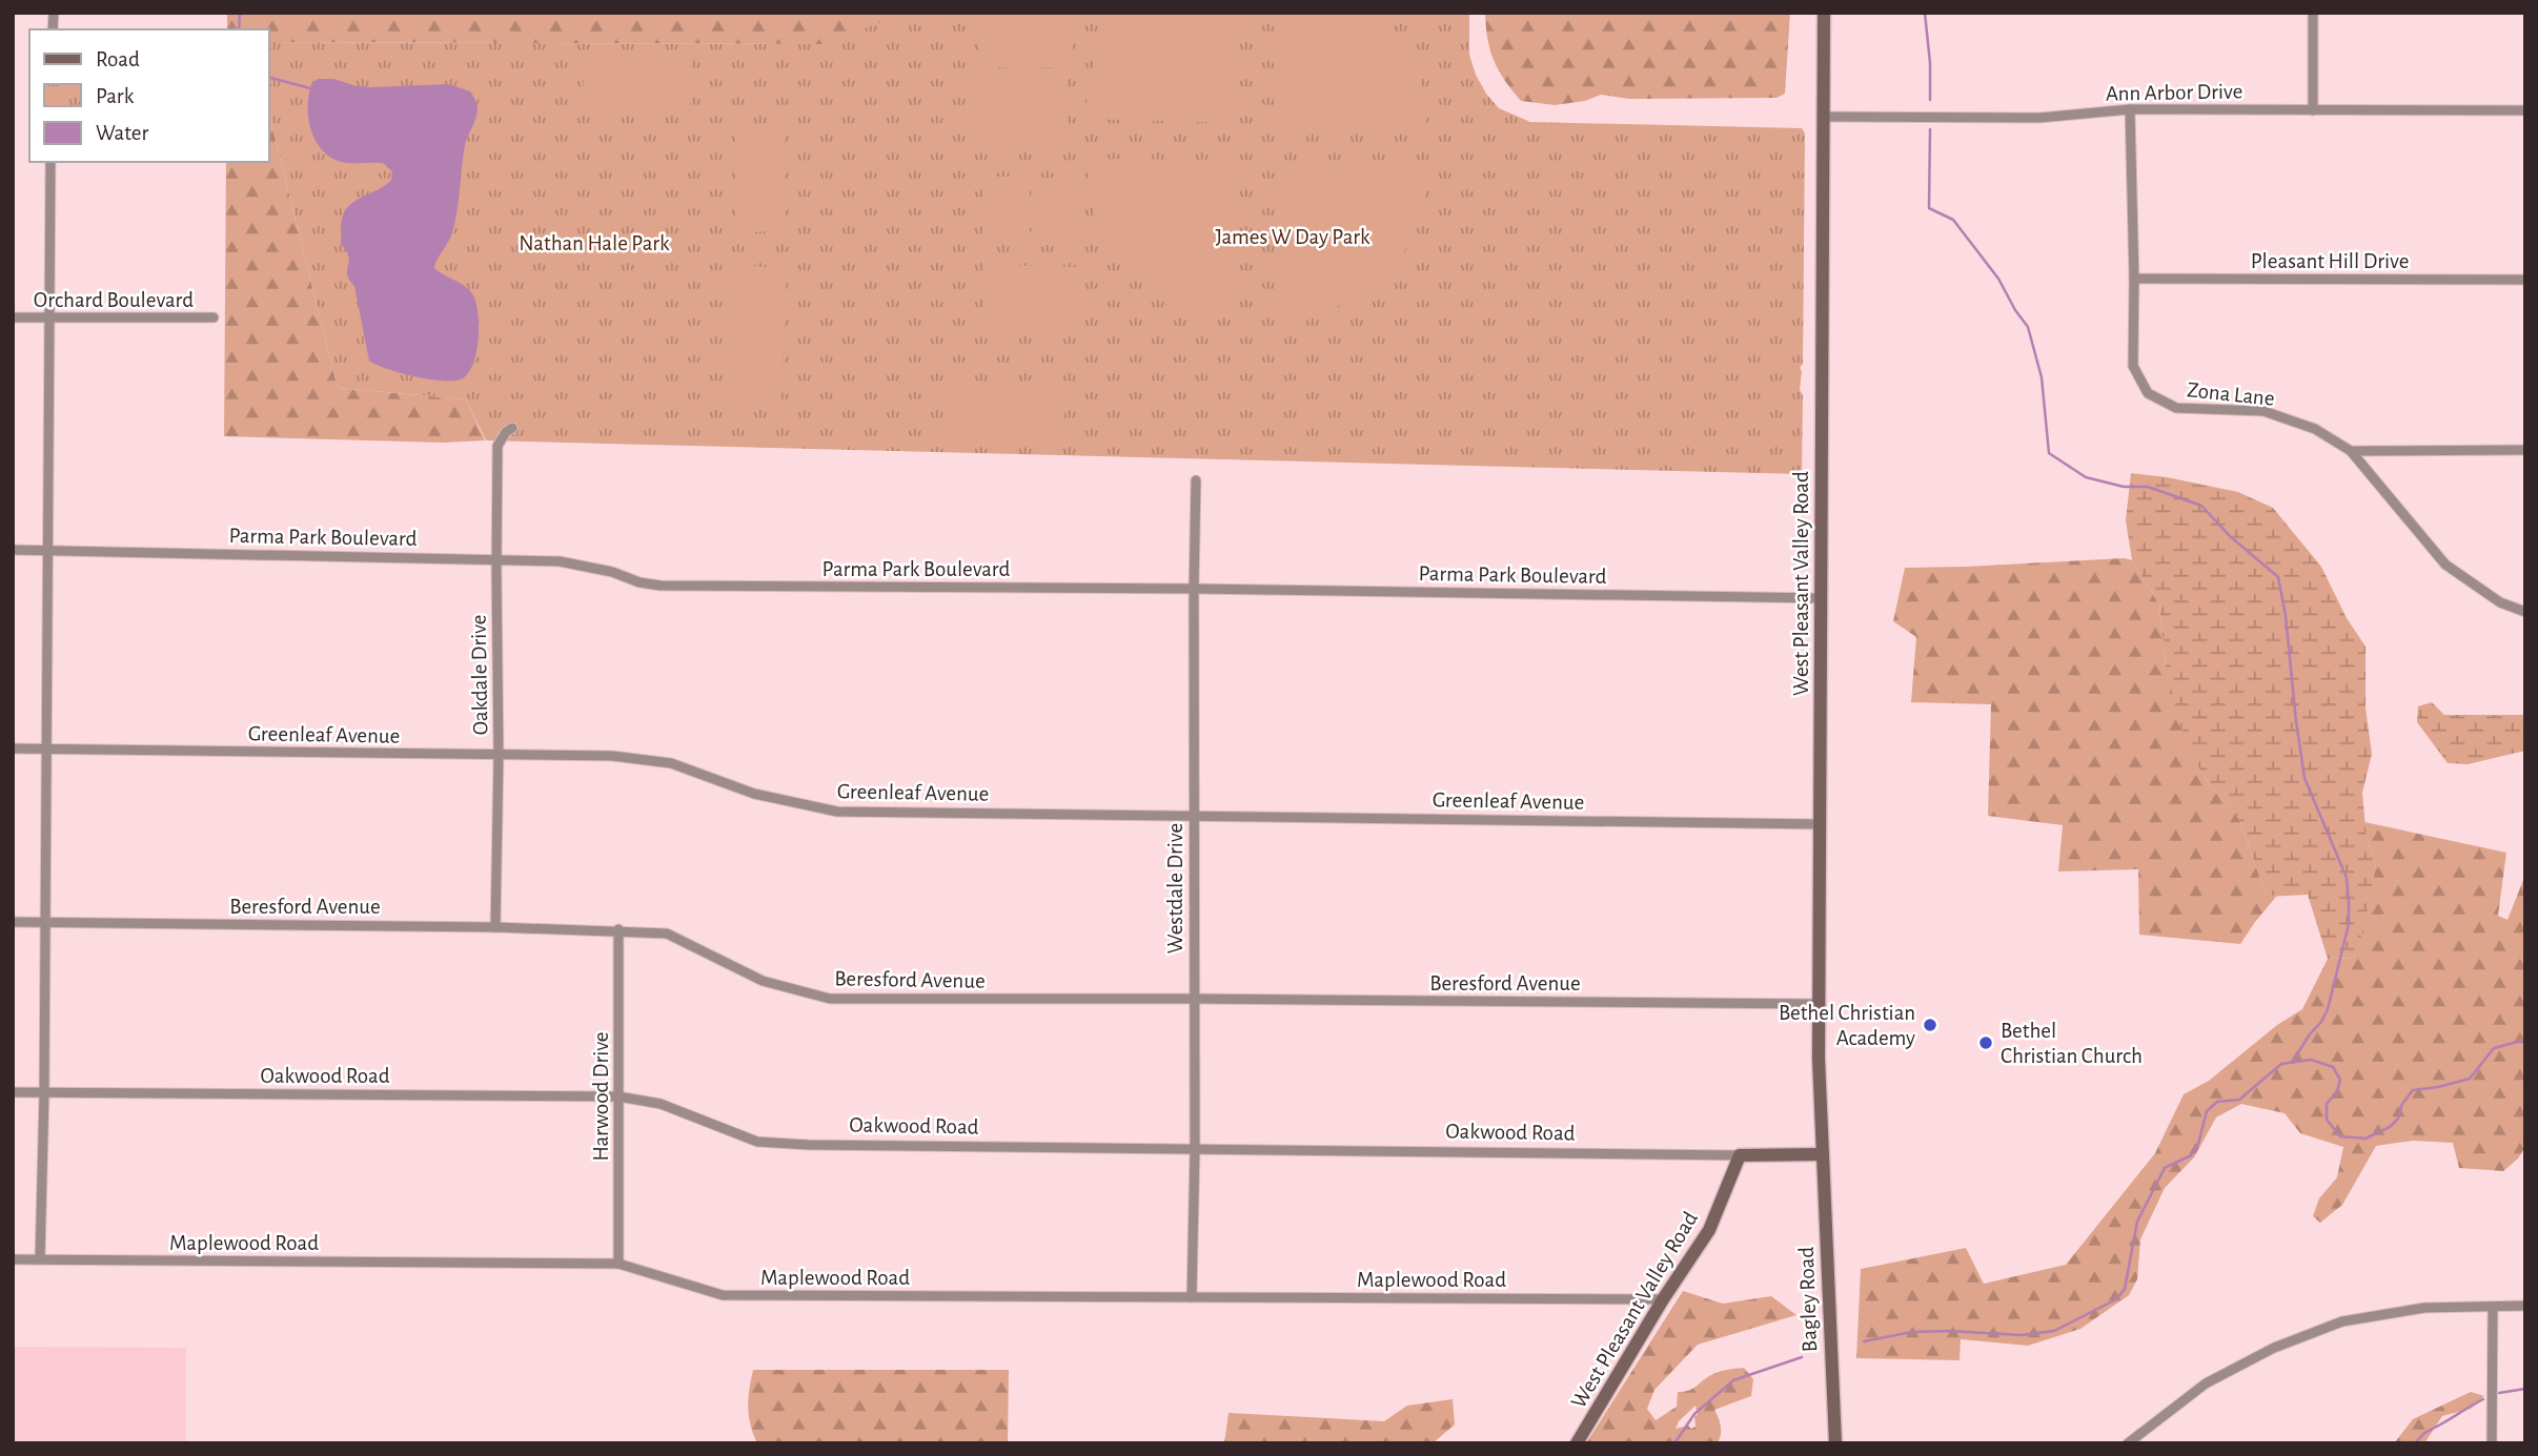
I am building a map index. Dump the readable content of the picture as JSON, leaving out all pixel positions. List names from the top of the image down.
{
  "streets": {
    "main road": ["West Pleasant Valley Road", "Oakwood Road", "Bagley Road"],
    "street": [
      "Ann Arbor Drive",
      "Pleasant Hill Drive",
      "Orchard Boulevard",
      "Zona Lane",
      "Parma Park Boulevard",
      "Oakdale Drive",
      "Greenleaf Avenue",
      "Westdale Drive",
      "Beresford Avenue",
      "Harwood Drive",
      "Maplewood Road"
    ]
  },
  "crossings": [
    ["Ann Arbor Drive", "Zona Lane"],
    ["Ann Arbor Drive", "West Pleasant Valley Road"],
    ["Pleasant Hill Drive", "Zona Lane"],
    ["Parma Park Boulevard", "West Pleasant Valley Road"],
    ["Parma Park Boulevard", "Oakdale Drive"],
    ["Parma Park Boulevard", "Westdale Drive"],
    ["West Pleasant Valley Road", "Greenleaf Avenue"],
    ["West Pleasant Valley Road", "Beresford Avenue"],
    ["West Pleasant Valley Road", "Oakwood Road"],
    ["West Pleasant Valley Road", "Maplewood Road"],
    ["West Pleasant Valley Road", "Bagley Road"],
    ["Oakdale Drive", "Greenleaf Avenue"],
    ["Oakdale Drive", "Beresford Avenue"],
    ["Greenleaf Avenue", "Westdale Drive"],
    ["Westdale Drive", "Beresford Avenue"],
    ["Westdale Drive", "Oakwood Road"],
    ["Westdale Drive", "Maplewood Road"],
    ["Beresford Avenue", "Harwood Drive"],
    ["Oakwood Road", "Harwood Drive"],
    ["Oakwood Road", "Bagley Road"],
    ["Harwood Drive", "Maplewood Road"]
  ],
  "parks": ["James W Day Park", "Nathan Hale Park"],
  "places": ["Bethel Christian Academy", "Bethel Christian Church"],
  "legend": ["Road", "Park", "Water"]
}
